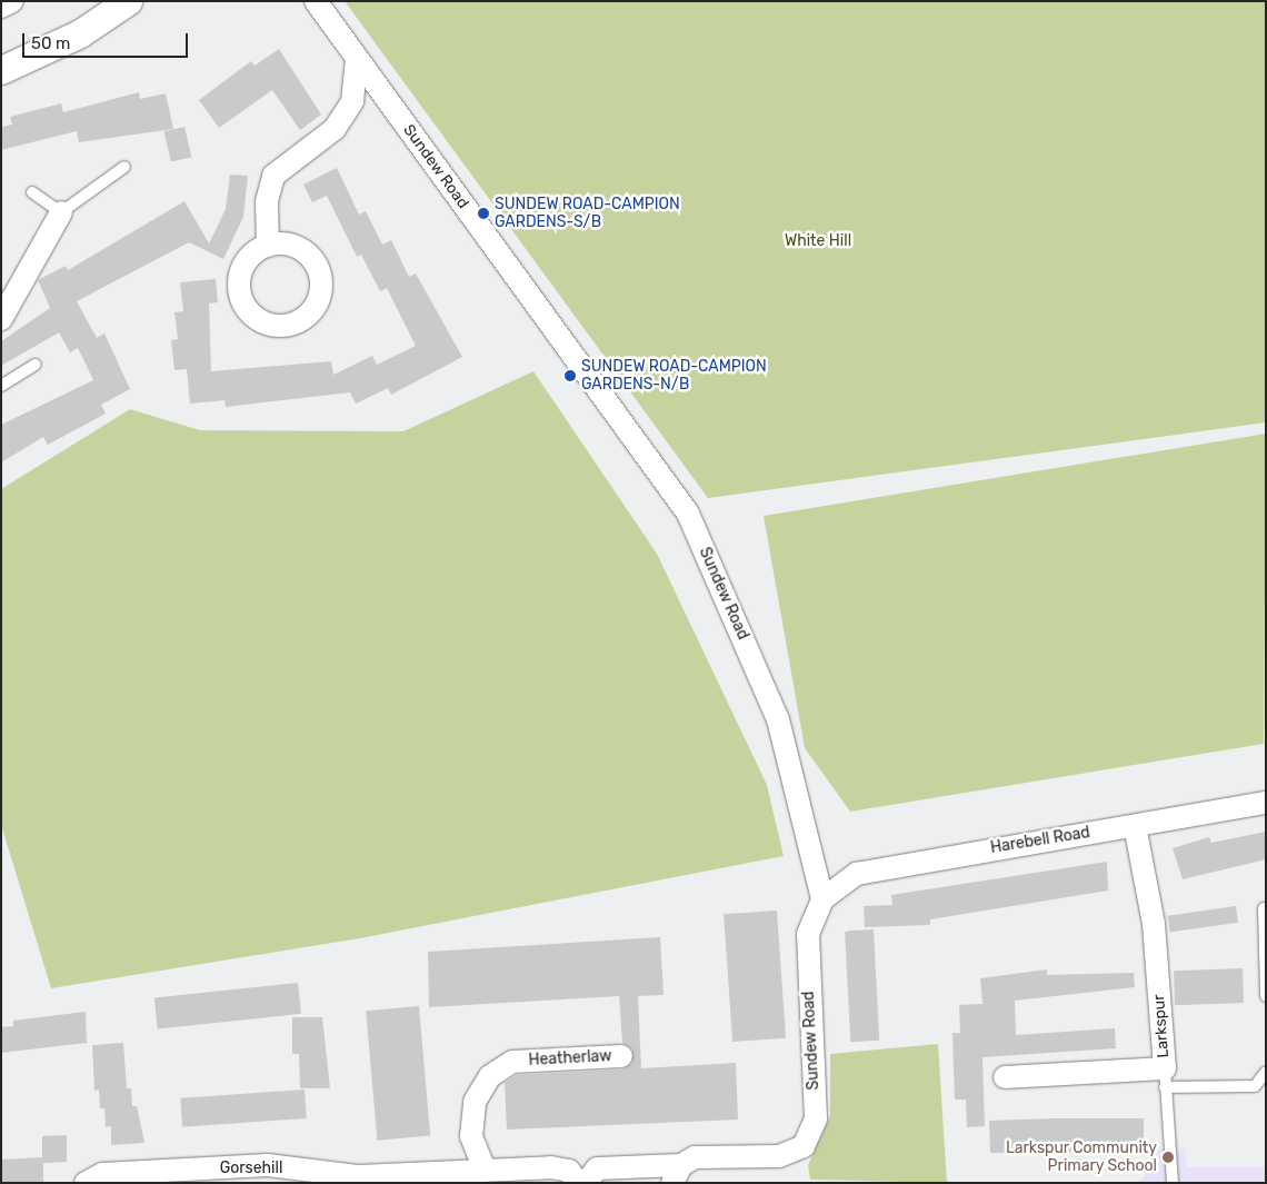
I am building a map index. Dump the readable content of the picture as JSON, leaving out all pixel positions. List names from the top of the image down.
{
  "streets": {
    "street": [
      "Sundew Road",
      "Harebell Road",
      "Larkspur",
      "Heatherlaw",
      "Gorsehill"
    ]
  },
  "crossings": [
    ["Sundew Road", "Harebell Road"],
    ["Harebell Road", "Larkspur"],
    ["Heatherlaw", "Gorsehill"]
  ],
  "parks": ["White Hill"],
  "places": ["SUNDEW ROAD-CAMPION GARDENS-S/B", "SUNDEW ROAD-CAMPION GARDENS-N/B", "Larkspur Community Primary School"],
  "scale_bar": "50 m"
}
